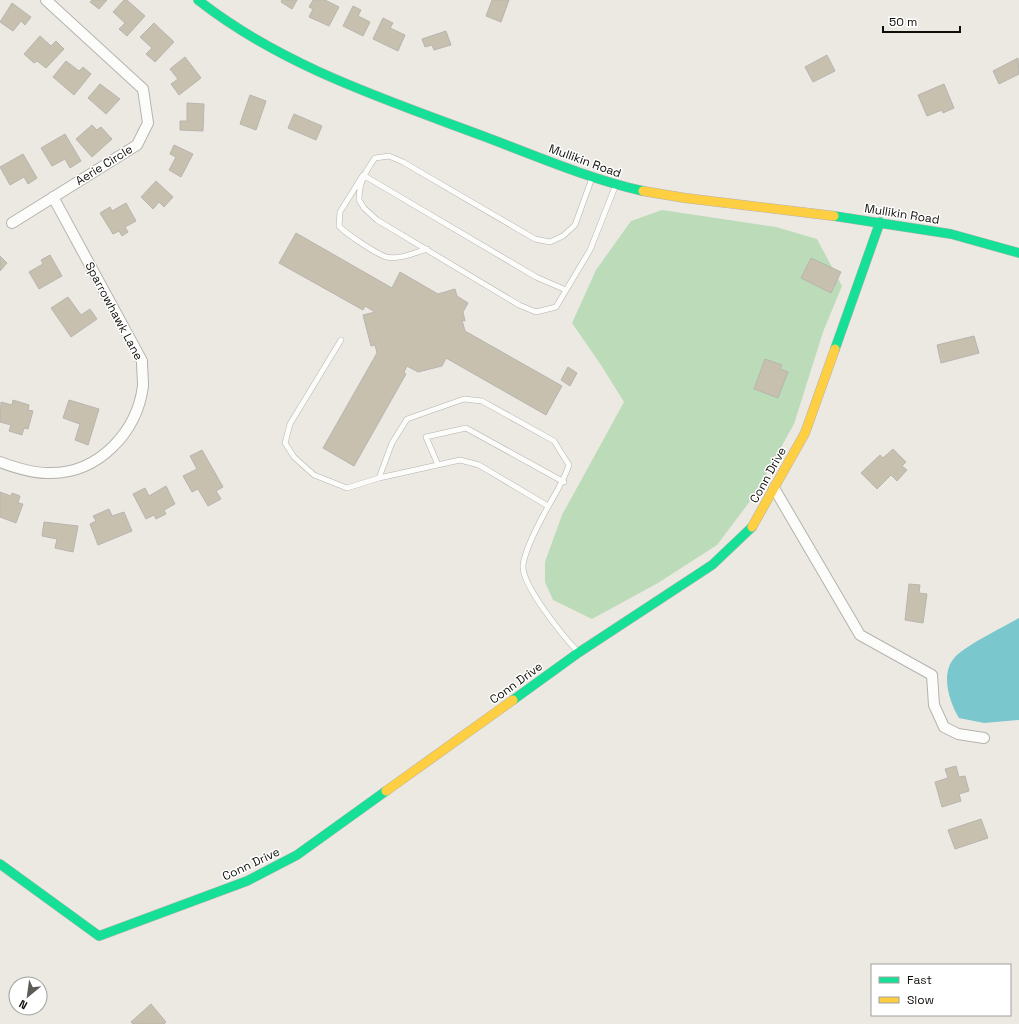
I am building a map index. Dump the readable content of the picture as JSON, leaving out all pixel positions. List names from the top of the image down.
{
  "streets": {
    "street": [
      "Mullikin Road",
      "Aerie Circle",
      "Sparrowhawk Lane",
      "Conn Drive"
    ]
  },
  "crossings": [
    ["Mullikin Road", "Conn Drive"],
    ["Aerie Circle", "Sparrowhawk Lane"]
  ],
  "legend": ["Fast", "Slow"],
  "scale_bar": "50 m",
  "north": "bottom left"
}
